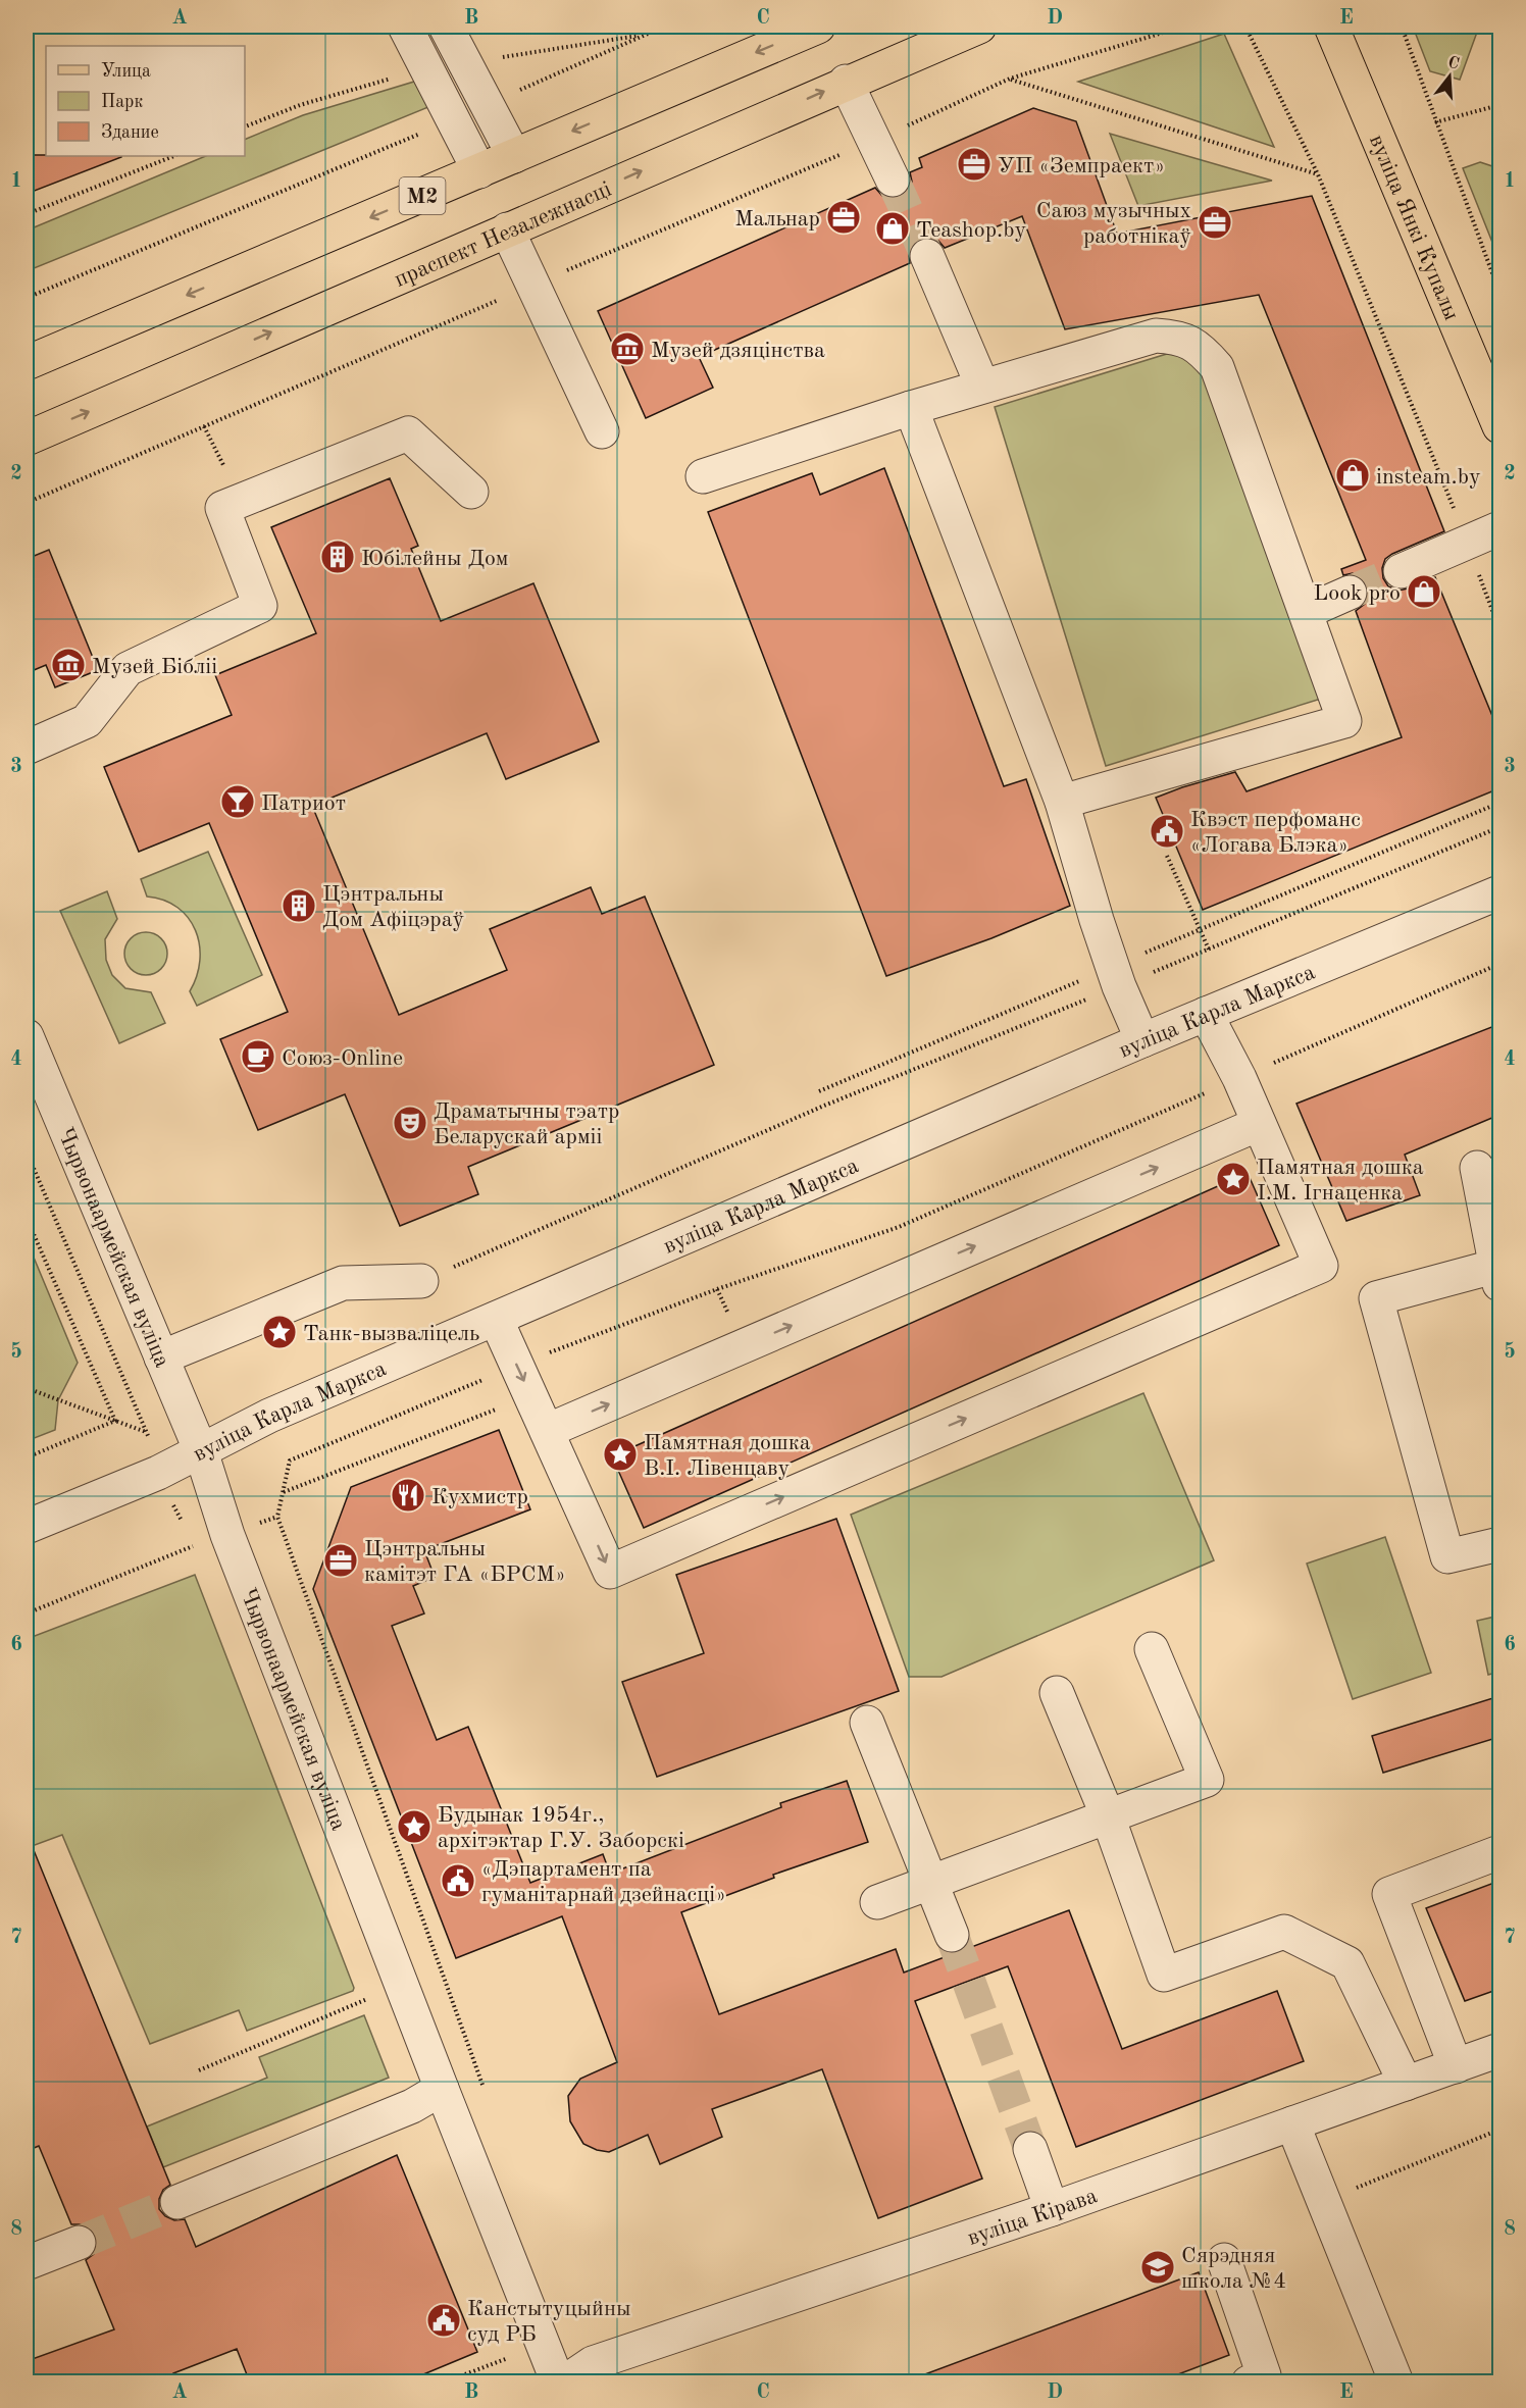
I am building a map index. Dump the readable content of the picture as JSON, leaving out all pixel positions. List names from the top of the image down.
{
  "streets": {
    "main road": ["М2", "вуліца Янкі Купалы", "праспект Незалежнасці"],
    "street": ["вуліца Карла Маркса", "Чырвонаармейская вуліца", "вуліца Кірава"]
  },
  "crossings": [
    ["вуліца Карла Маркса", "Чырвонаармейская вуліца"]
  ],
  "places": {
    "office": [
      "УП «Земпраект»",
      "Мальнар",
      "Саюз музычных работнікаў",
      "Цэнтральны камітэт ГА «БРСМ»"
    ],
    "shop": ["Teashop.by", "insteam.by", "Look pro"],
    "museum": ["Музей дзяцінства", "Музей Бібліі"],
    "building": ["Юбілейны Дом", "Цэнтральны Дом Афіцэраў"],
    "bar": ["Патриот"],
    "public building": ["Квэст перфоманс «Логава Блэка»", "«Дэпартамент па гуманітарнай дзейнасці»", "Канстытуцыйны суд РБ"],
    "cafe": ["Союз-Online"],
    "theatre": ["Драматычны тэатр Беларускай арміі"],
    "place": [
      "Памятная дошка І.М. Ігнаценка",
      "Танк-вызваліцель",
      "Памятная дошка В.І. Лівенцаву",
      "Будынак 1954г., архітэктар Г.У. Заборскі"
    ],
    "restaurant": ["Кухмистр"],
    "school or university": ["Сярэдняя школа №4"]
  },
  "legend": ["Улица", "Парк", "Здание"],
  "north": "top",
  "grid": {
    "columns": [
      "A",
      "B",
      "C",
      "D",
      "E"
    ],
    "rows": [
      "1",
      "2",
      "3",
      "4",
      "5",
      "6",
      "7",
      "8"
    ]
  }
}
